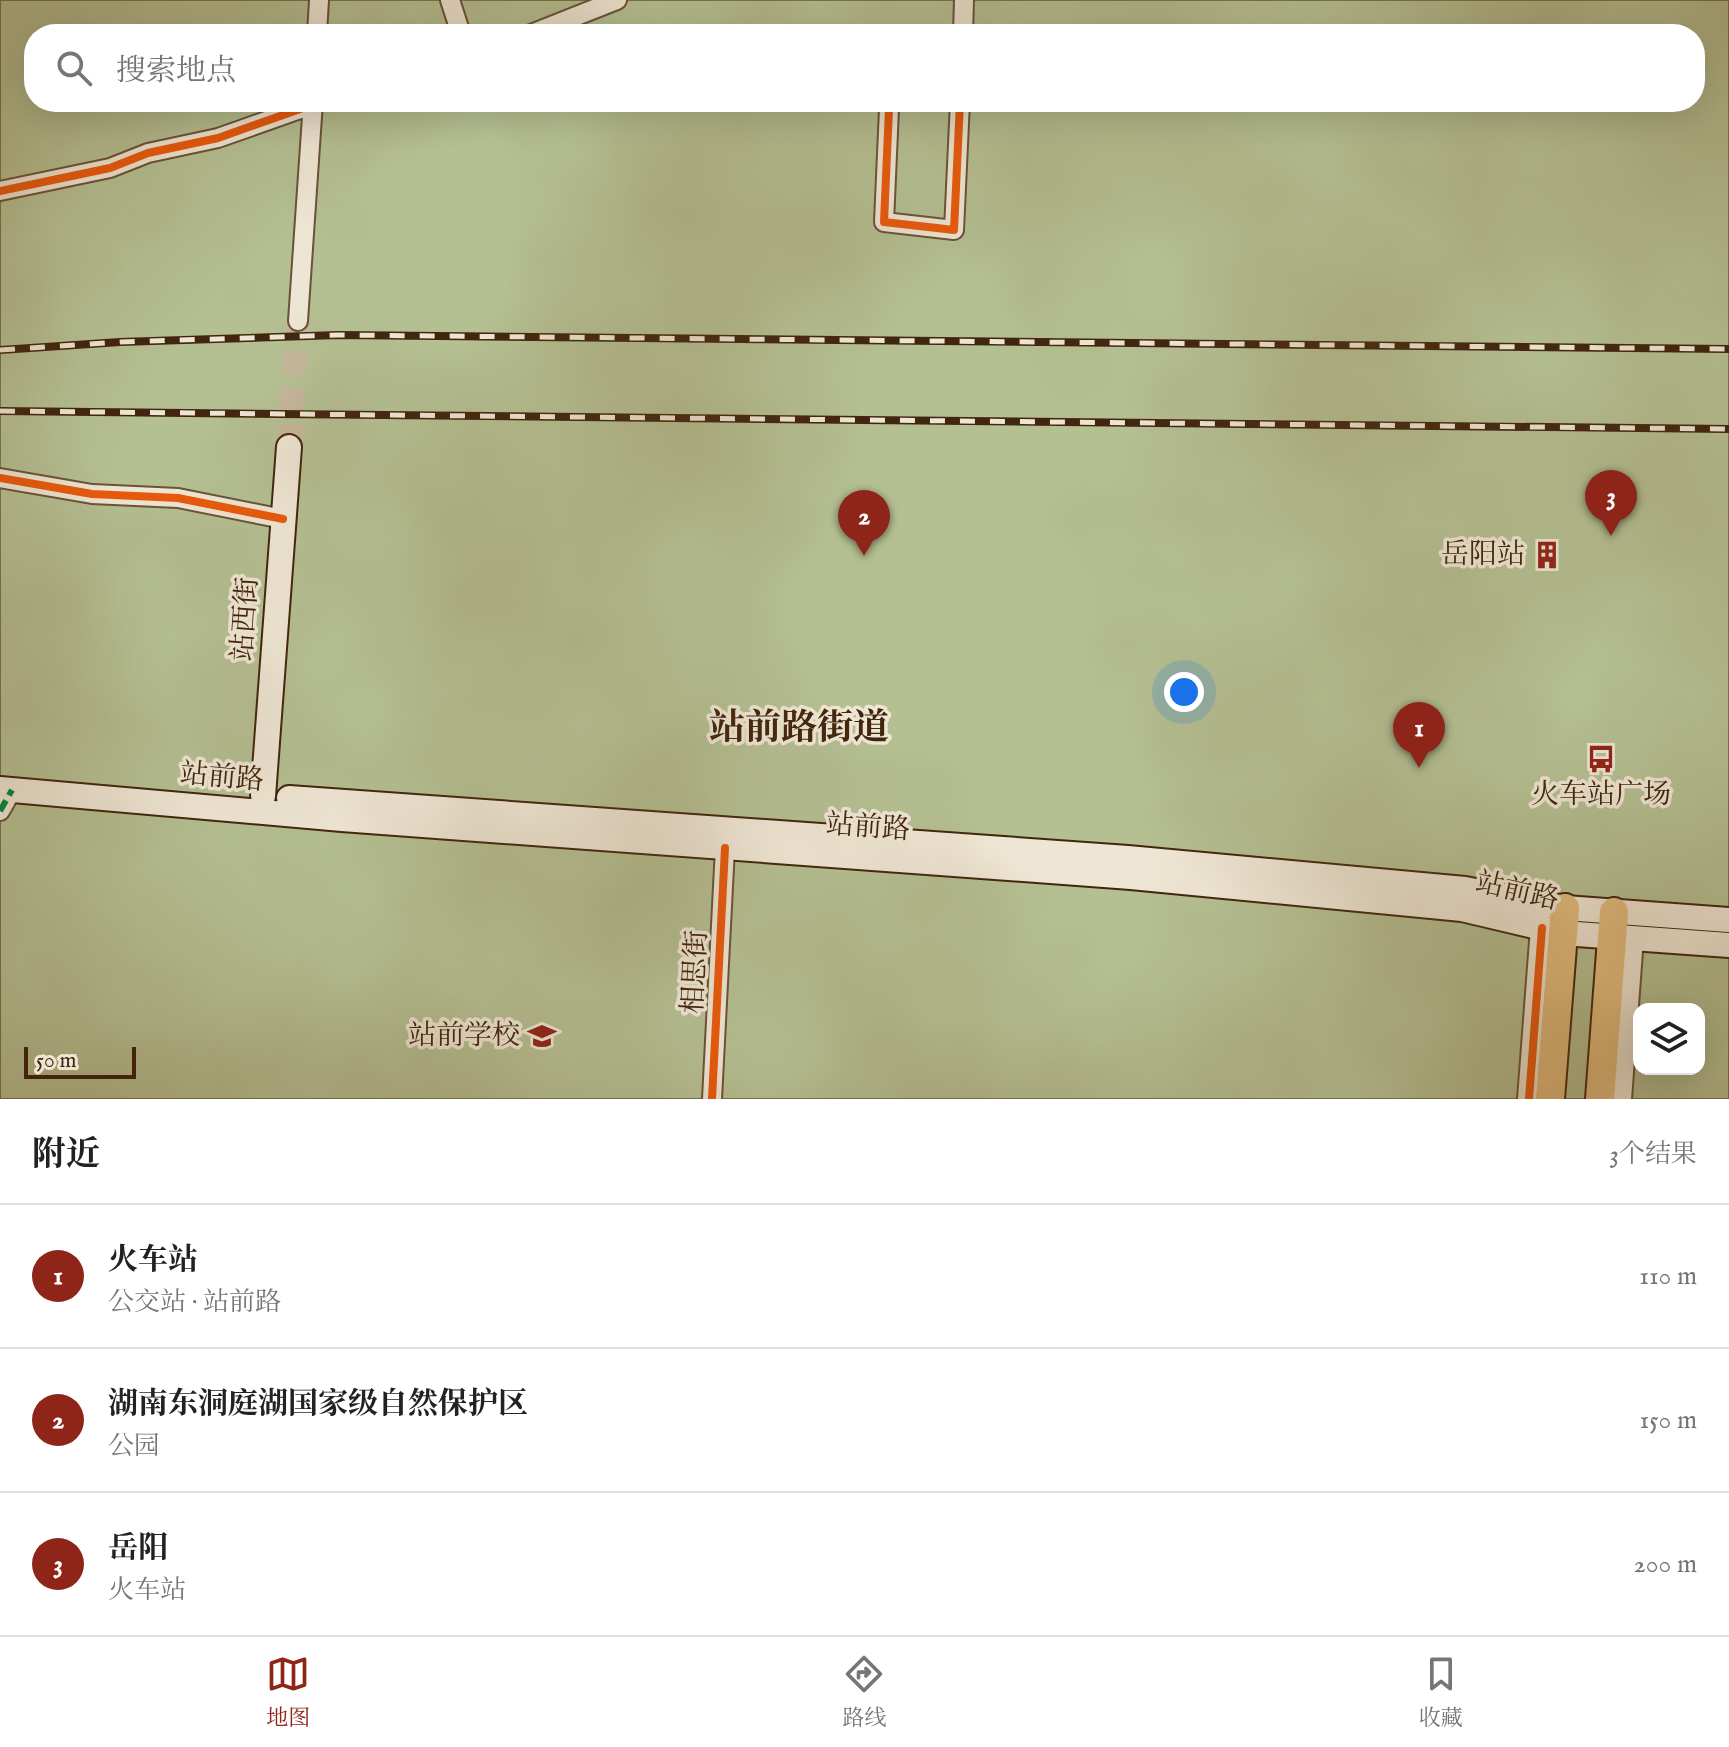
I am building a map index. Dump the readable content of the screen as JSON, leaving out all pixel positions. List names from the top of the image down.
{
  "streets": {
    "main road": ["站西街", "站前路"],
    "street": ["相思街"]
  },
  "crossings": [
    ["站西街", "站前路"],
    ["站前路", "相思街"]
  ],
  "districts": ["站前路街道"],
  "places": {
    "building": ["岳阳站"],
    "bus stop": ["火车站广场"],
    "school or university": ["站前学校"]
  },
  "scale_bar": "50 m",
  "page": {
    "search": "搜索地点",
    "pins": ["3", "2", "1"],
    "scale": "50 m",
    "heading": ["附近", "3个结果"],
    "list": [
      {
        "mark": "1",
        "name": "火车站",
        "note": "公交站 · 站前路",
        "value": "110 m"
      },
      {
        "mark": "2",
        "name": "湖南东洞庭湖国家级自然保护区",
        "note": "公园",
        "value": "150 m"
      },
      {
        "mark": "3",
        "name": "岳阳",
        "note": "火车站",
        "value": "200 m"
      }
    ],
    "nav": ["地图", "路线", "收藏"]
  }
}
